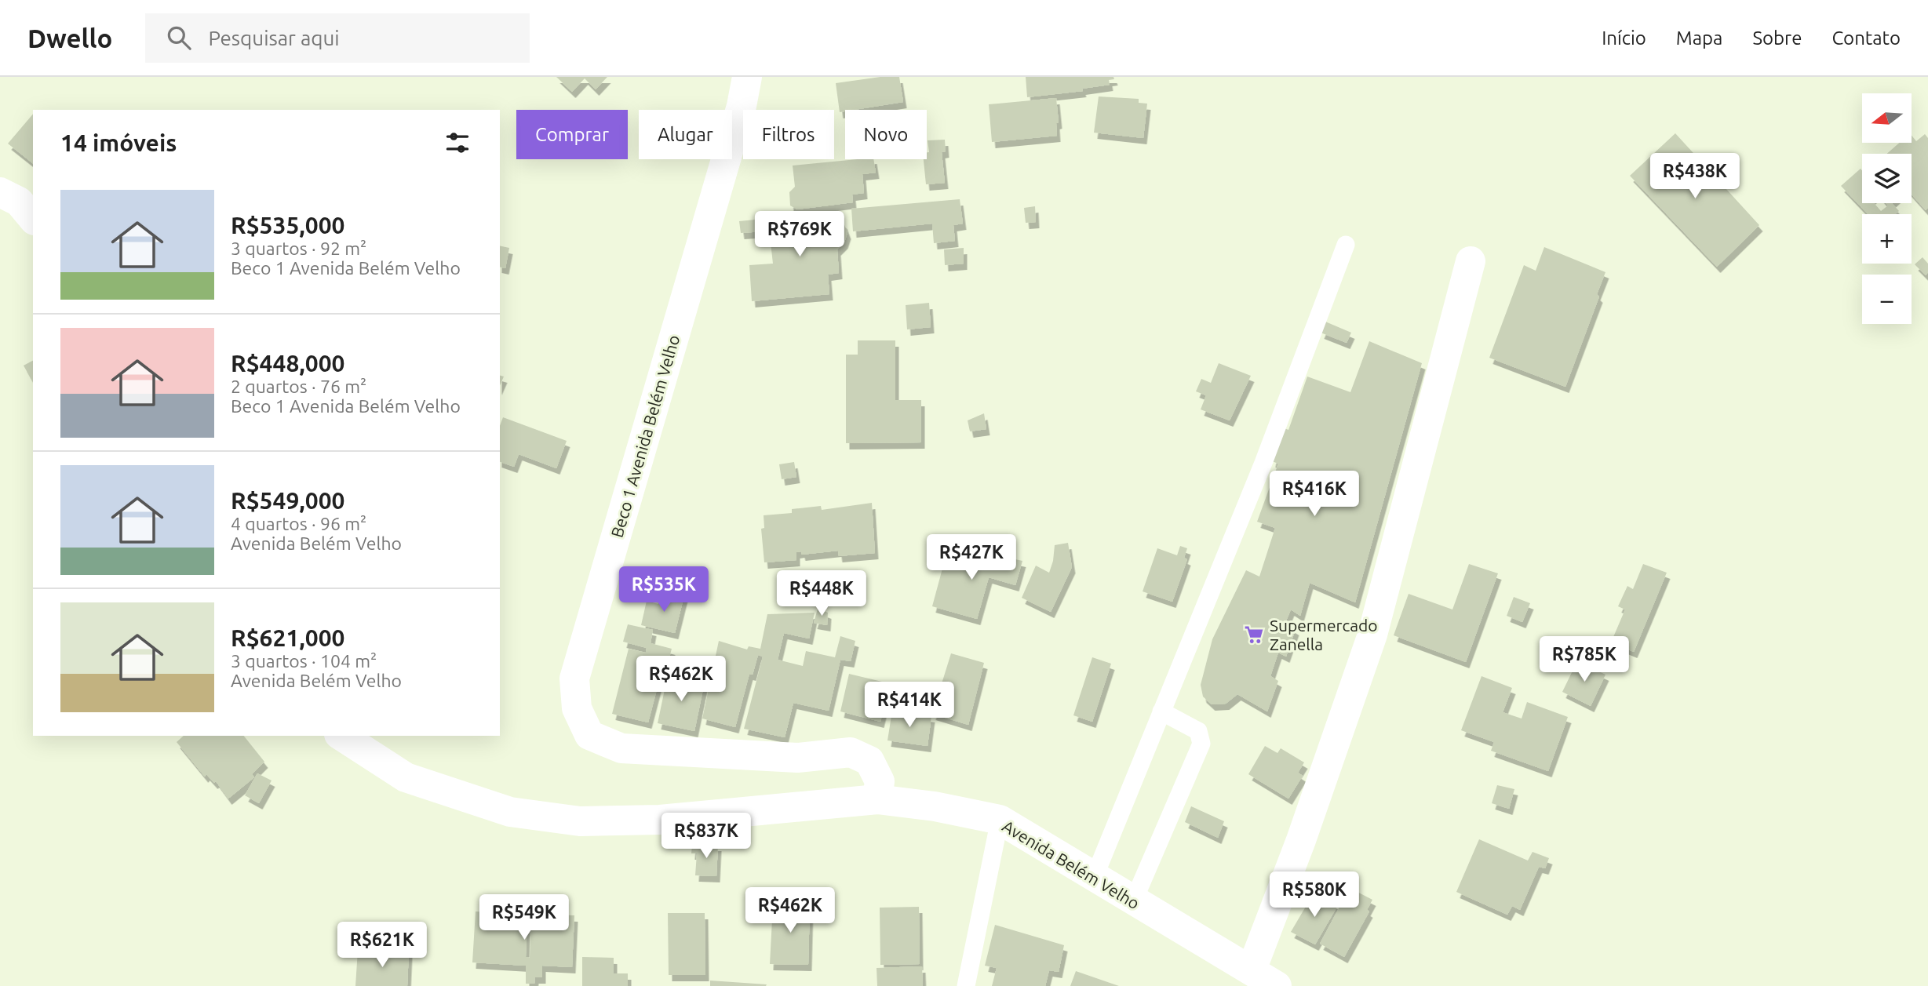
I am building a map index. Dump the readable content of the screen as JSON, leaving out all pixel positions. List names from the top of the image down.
{
  "streets": {
    "street": ["Beco 1 Avenida Belém Velho", "Avenida Belém Velho"]
  },
  "crossings": [
    ["Beco 1 Avenida Belém Velho", "Avenida Belém Velho"]
  ],
  "places": {
    "supermarket": ["Supermercado Zanella"]
  },
  "north": "left",
  "page": {
    "header": "Dwello",
    "search": "Pesquisar aqui",
    "nav": [
      "Início",
      "Mapa",
      "Sobre",
      "Contato"
    ],
    "map_buttons": ["+", "−"],
    "chip": [
      "Comprar",
      "Alugar",
      "Filtros",
      "Novo"
    ],
    "heading": "14 imóveis",
    "price": [
      "R$438K",
      "R$769K",
      "R$416K",
      "R$427K",
      "R$535K",
      "R$448K",
      "R$785K",
      "R$462K",
      "R$414K",
      "R$837K",
      "R$580K",
      "R$462K",
      "R$549K",
      "R$621K"
    ],
    "list": [
      {
        "name": "R$535,000",
        "note": "3 quartos · 92 m² · Beco 1 Avenida Belém Velho"
      },
      {
        "name": "R$448,000",
        "note": "2 quartos · 76 m² · Beco 1 Avenida Belém Velho"
      },
      {
        "name": "R$549,000",
        "note": "4 quartos · 96 m² · Avenida Belém Velho"
      },
      {
        "name": "R$621,000",
        "note": "3 quartos · 104 m² · Avenida Belém Velho"
      }
    ]
  }
}
